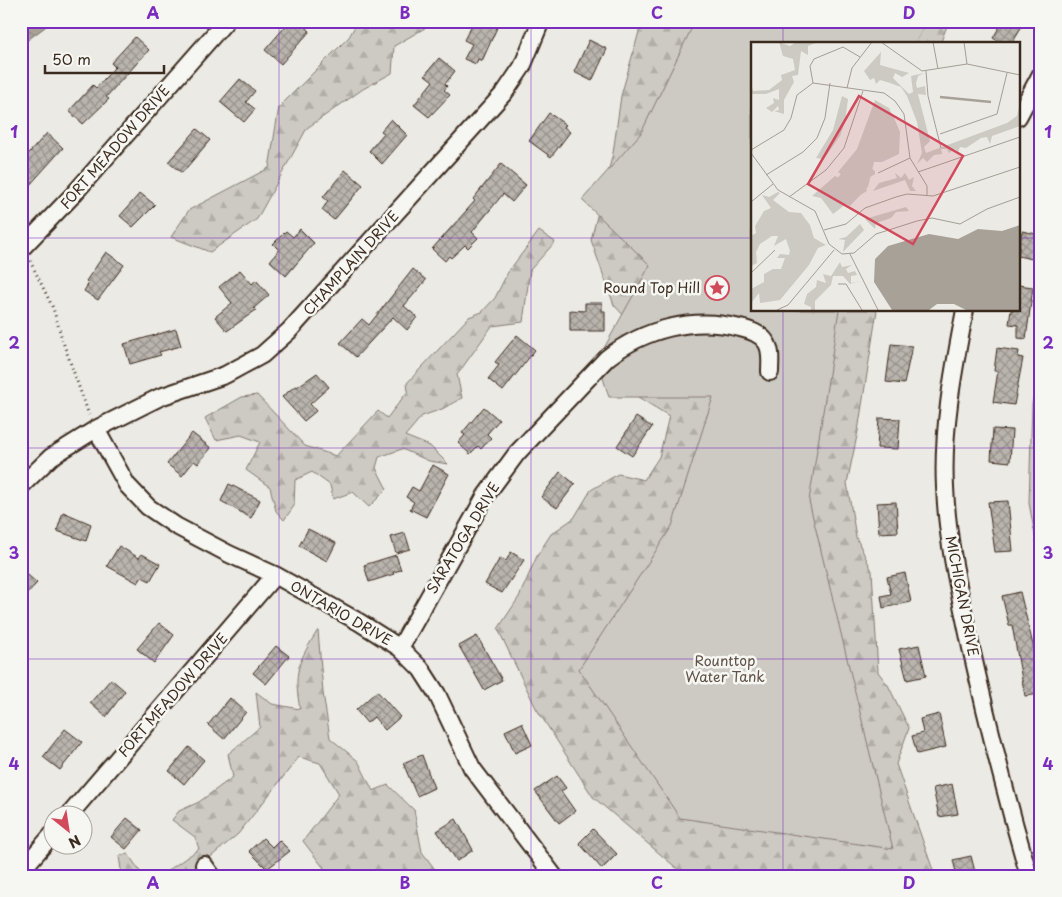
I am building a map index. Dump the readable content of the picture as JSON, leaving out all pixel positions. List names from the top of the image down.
{
  "streets": {
    "street": [
      "FORT MEADOW DRIVE",
      "CHAMPLAIN DRIVE",
      "SARATOGA DRIVE",
      "MICHIGAN DRIVE",
      "ONTARIO DRIVE"
    ]
  },
  "crossings": [
    ["FORT MEADOW DRIVE", "ONTARIO DRIVE"],
    ["CHAMPLAIN DRIVE", "ONTARIO DRIVE"],
    ["SARATOGA DRIVE", "ONTARIO DRIVE"]
  ],
  "parks": ["Rounttop Water Tank"],
  "places": {
    "place": ["Round Top Hill"]
  },
  "scale_bar": "50 m",
  "north": "bottom right",
  "grid": {
    "columns": [
      "A",
      "B",
      "C",
      "D"
    ],
    "rows": [
      "1",
      "2",
      "3",
      "4"
    ]
  }
}
